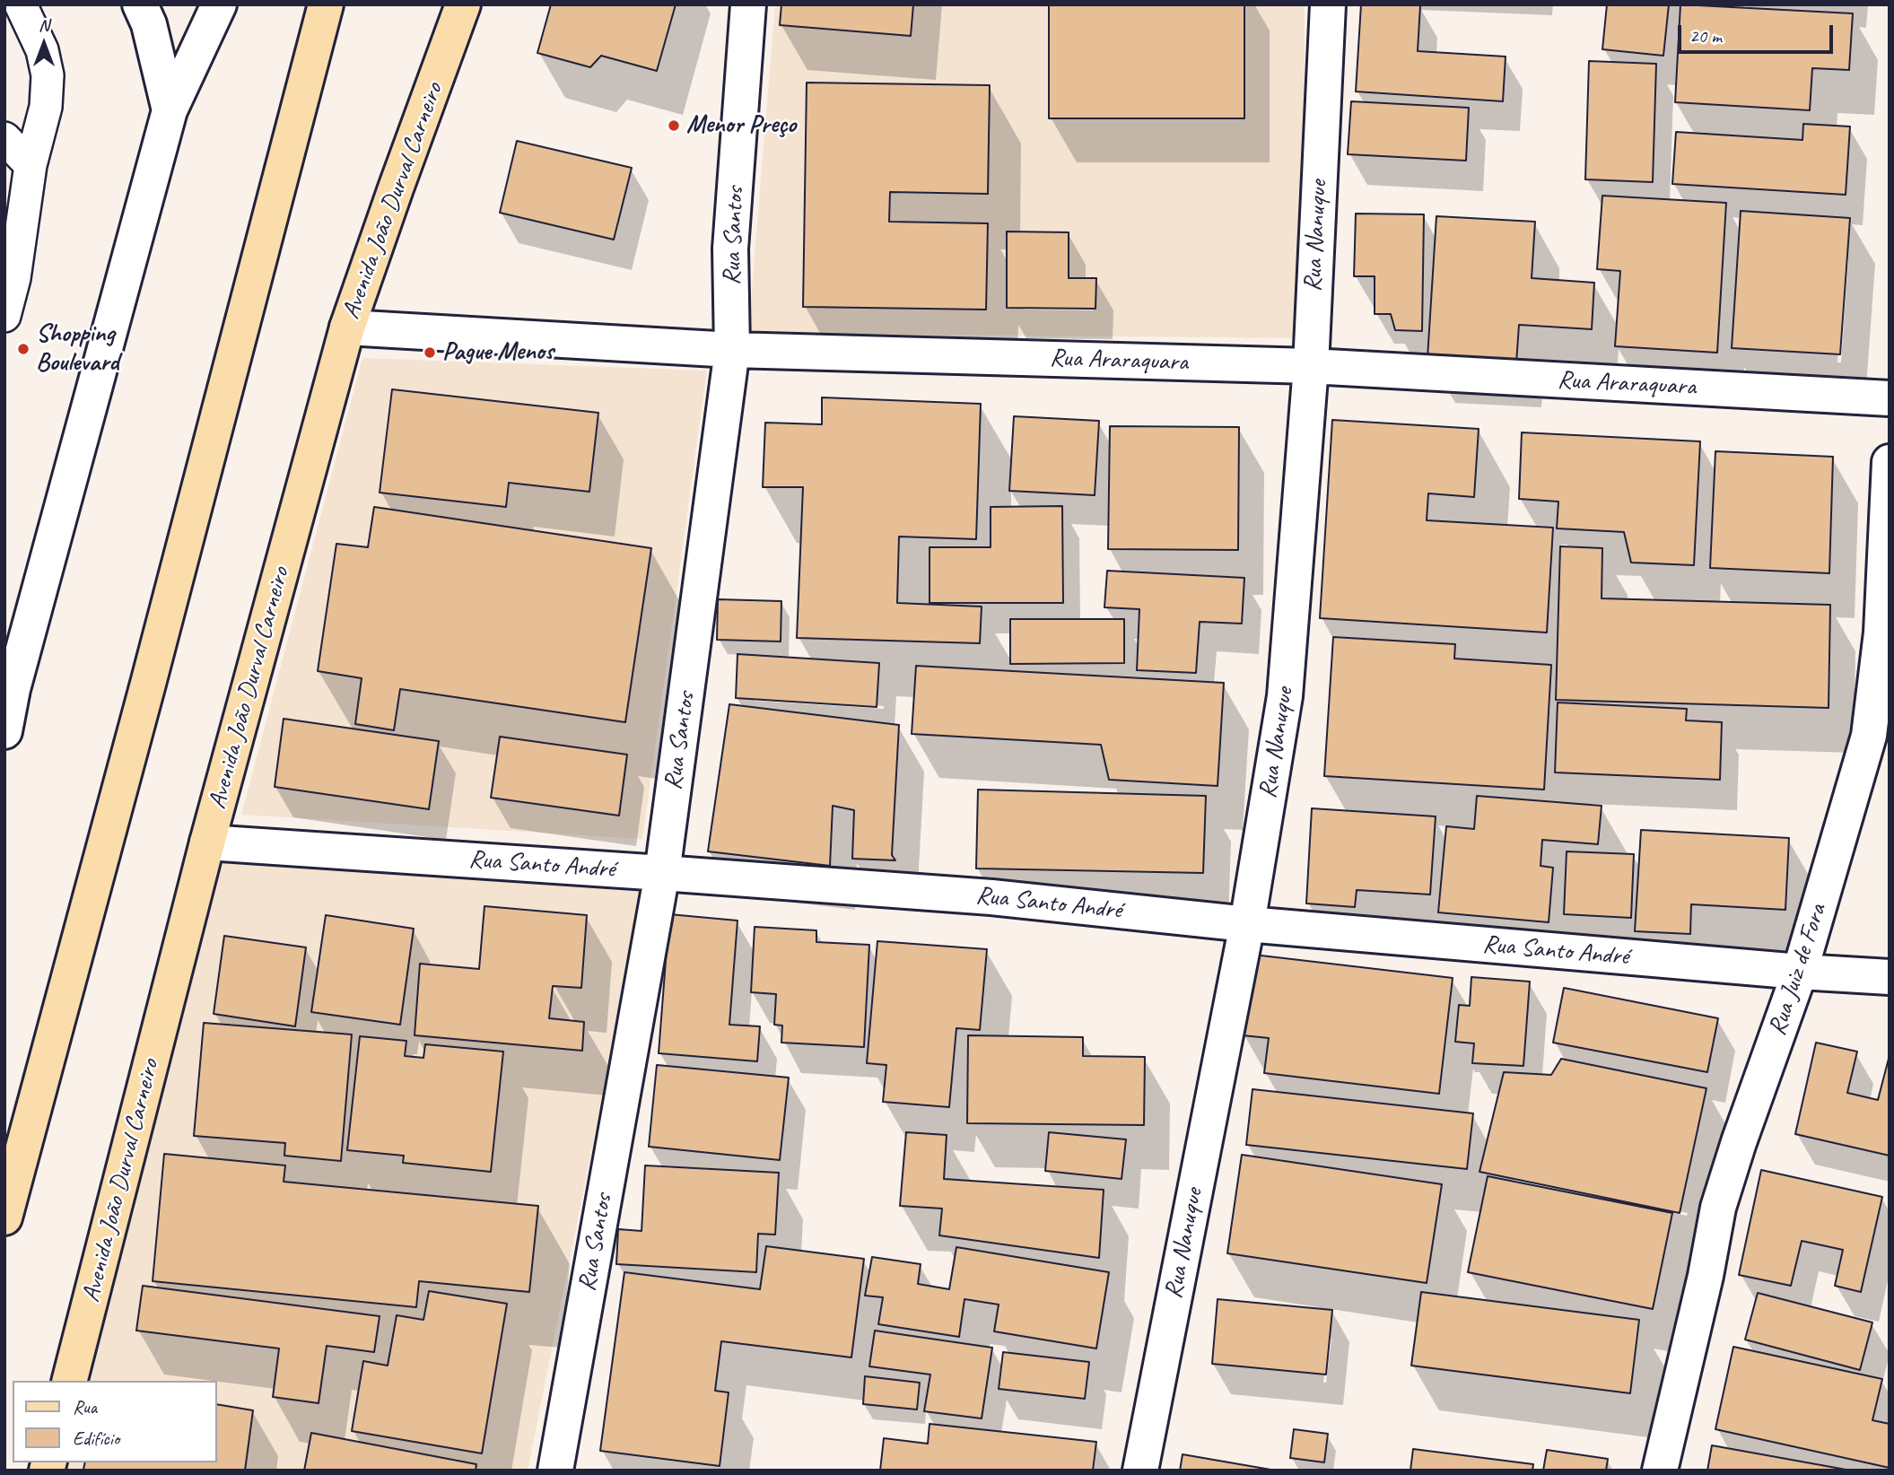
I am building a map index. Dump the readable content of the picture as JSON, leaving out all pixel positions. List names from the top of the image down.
{
  "streets": {
    "main road": ["Avenida João Durval Carneiro"],
    "street": [
      "Rua Santos",
      "Rua Nanuque",
      "Rua Araraquara",
      "Rua Santo André",
      "Rua Juiz de Fora"
    ]
  },
  "crossings": [
    ["Avenida João Durval Carneiro", "Rua Araraquara"],
    ["Avenida João Durval Carneiro", "Rua Santo André"],
    ["Rua Santos", "Rua Araraquara"],
    ["Rua Santos", "Rua Santo André"],
    ["Rua Nanuque", "Rua Araraquara"],
    ["Rua Nanuque", "Rua Santo André"],
    ["Rua Santo André", "Rua Juiz de Fora"]
  ],
  "places": ["Menor Preço", "Shopping Boulevard", "Pague Menos"],
  "legend": ["Rua", "Edifício"],
  "scale_bar": "20 m",
  "north": "top"
}
